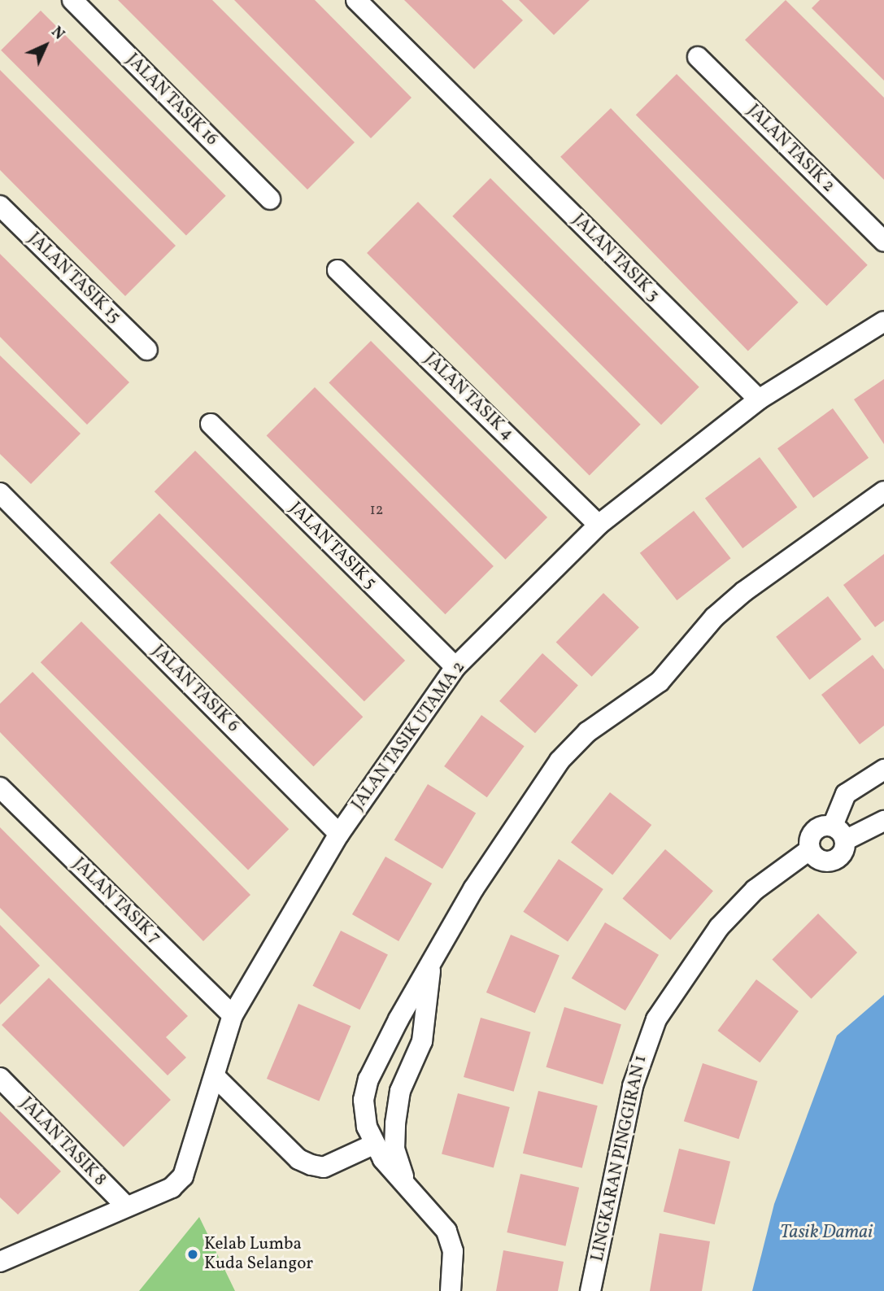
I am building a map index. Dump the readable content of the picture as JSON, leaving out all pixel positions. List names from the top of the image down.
{
  "streets": {
    "street": [
      "JALAN TASIK 16",
      "JALAN TASIK 2",
      "JALAN TASIK 3",
      "JALAN TASIK 15",
      "JALAN TASIK 4",
      "JALAN TASIK 5",
      "JALAN TASIK 6",
      "JALAN TASIK UTAMA 2",
      "JALAN TASIK 7",
      "JALAN TASIK 8",
      "LINGKARAN PINGGIRAN 1"
    ]
  },
  "crossings": [
    ["JALAN TASIK 3", "JALAN TASIK UTAMA 2"],
    ["JALAN TASIK 4", "JALAN TASIK UTAMA 2"],
    ["JALAN TASIK 5", "JALAN TASIK UTAMA 2"],
    ["JALAN TASIK 6", "JALAN TASIK UTAMA 2"],
    ["JALAN TASIK UTAMA 2", "JALAN TASIK 7"],
    ["JALAN TASIK UTAMA 2", "JALAN TASIK 8"]
  ],
  "water": ["Tasik Damai"],
  "places": ["Kelab Lumba Kuda Selangor"],
  "house_numbers": ["12"],
  "north": "top right"
}
